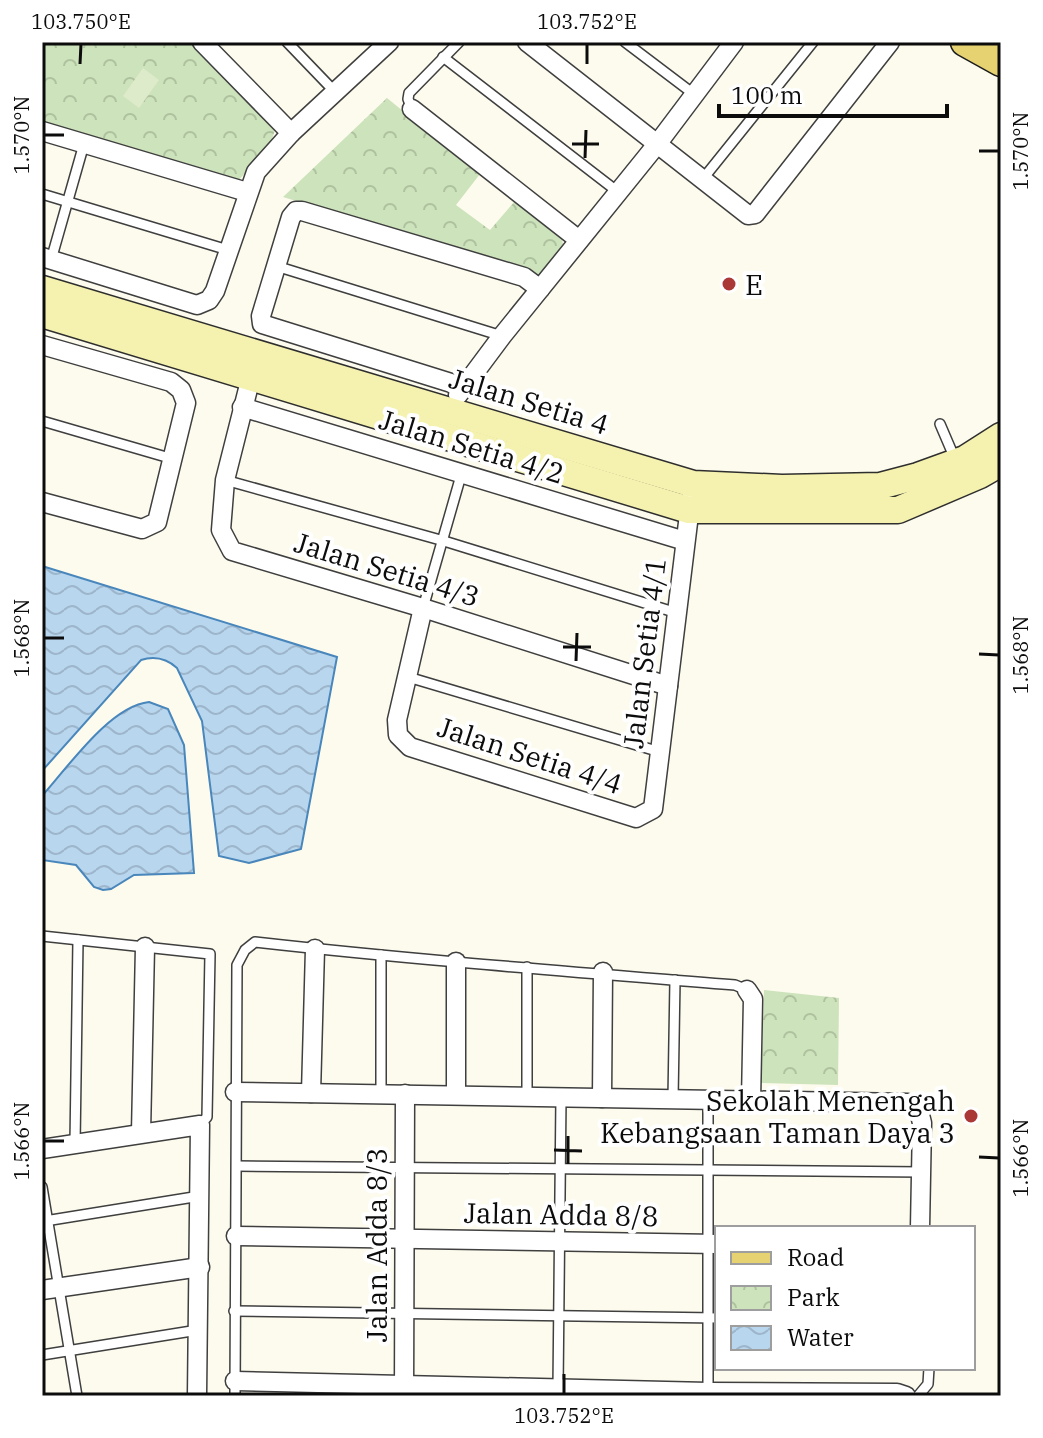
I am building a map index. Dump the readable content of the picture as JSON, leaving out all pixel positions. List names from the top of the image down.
{
  "streets": {
    "street": [
      "Jalan Setia 4",
      "Jalan Setia 4/2",
      "Jalan Setia 4/3",
      "Jalan Setia 4/1",
      "Jalan Setia 4/4",
      "Jalan Adda 8/8",
      "Jalan Adda 8/3"
    ]
  },
  "crossings": [
    ["Jalan Setia 4", "Jalan Setia 4/3"],
    ["Jalan Setia 4", "Jalan Setia 4/1"],
    ["Jalan Setia 4/2", "Jalan Setia 4/3"],
    ["Jalan Setia 4/2", "Jalan Setia 4/1"],
    ["Jalan Setia 4/3", "Jalan Setia 4/1"],
    ["Jalan Setia 4/3", "Jalan Setia 4/4"],
    ["Jalan Setia 4/1", "Jalan Setia 4/4"],
    ["Jalan Adda 8/8", "Jalan Adda 8/3"]
  ],
  "places": ["E", "Sekolah Menengah Kebangsaan Taman Daya 3"],
  "legend": ["Road", "Park", "Water"],
  "scale_bar": "100 m",
  "coordinates": [
    "103.750°E",
    "103.752°E",
    "1.570°N",
    "1.568°N",
    "1.566°N"
  ]
}
